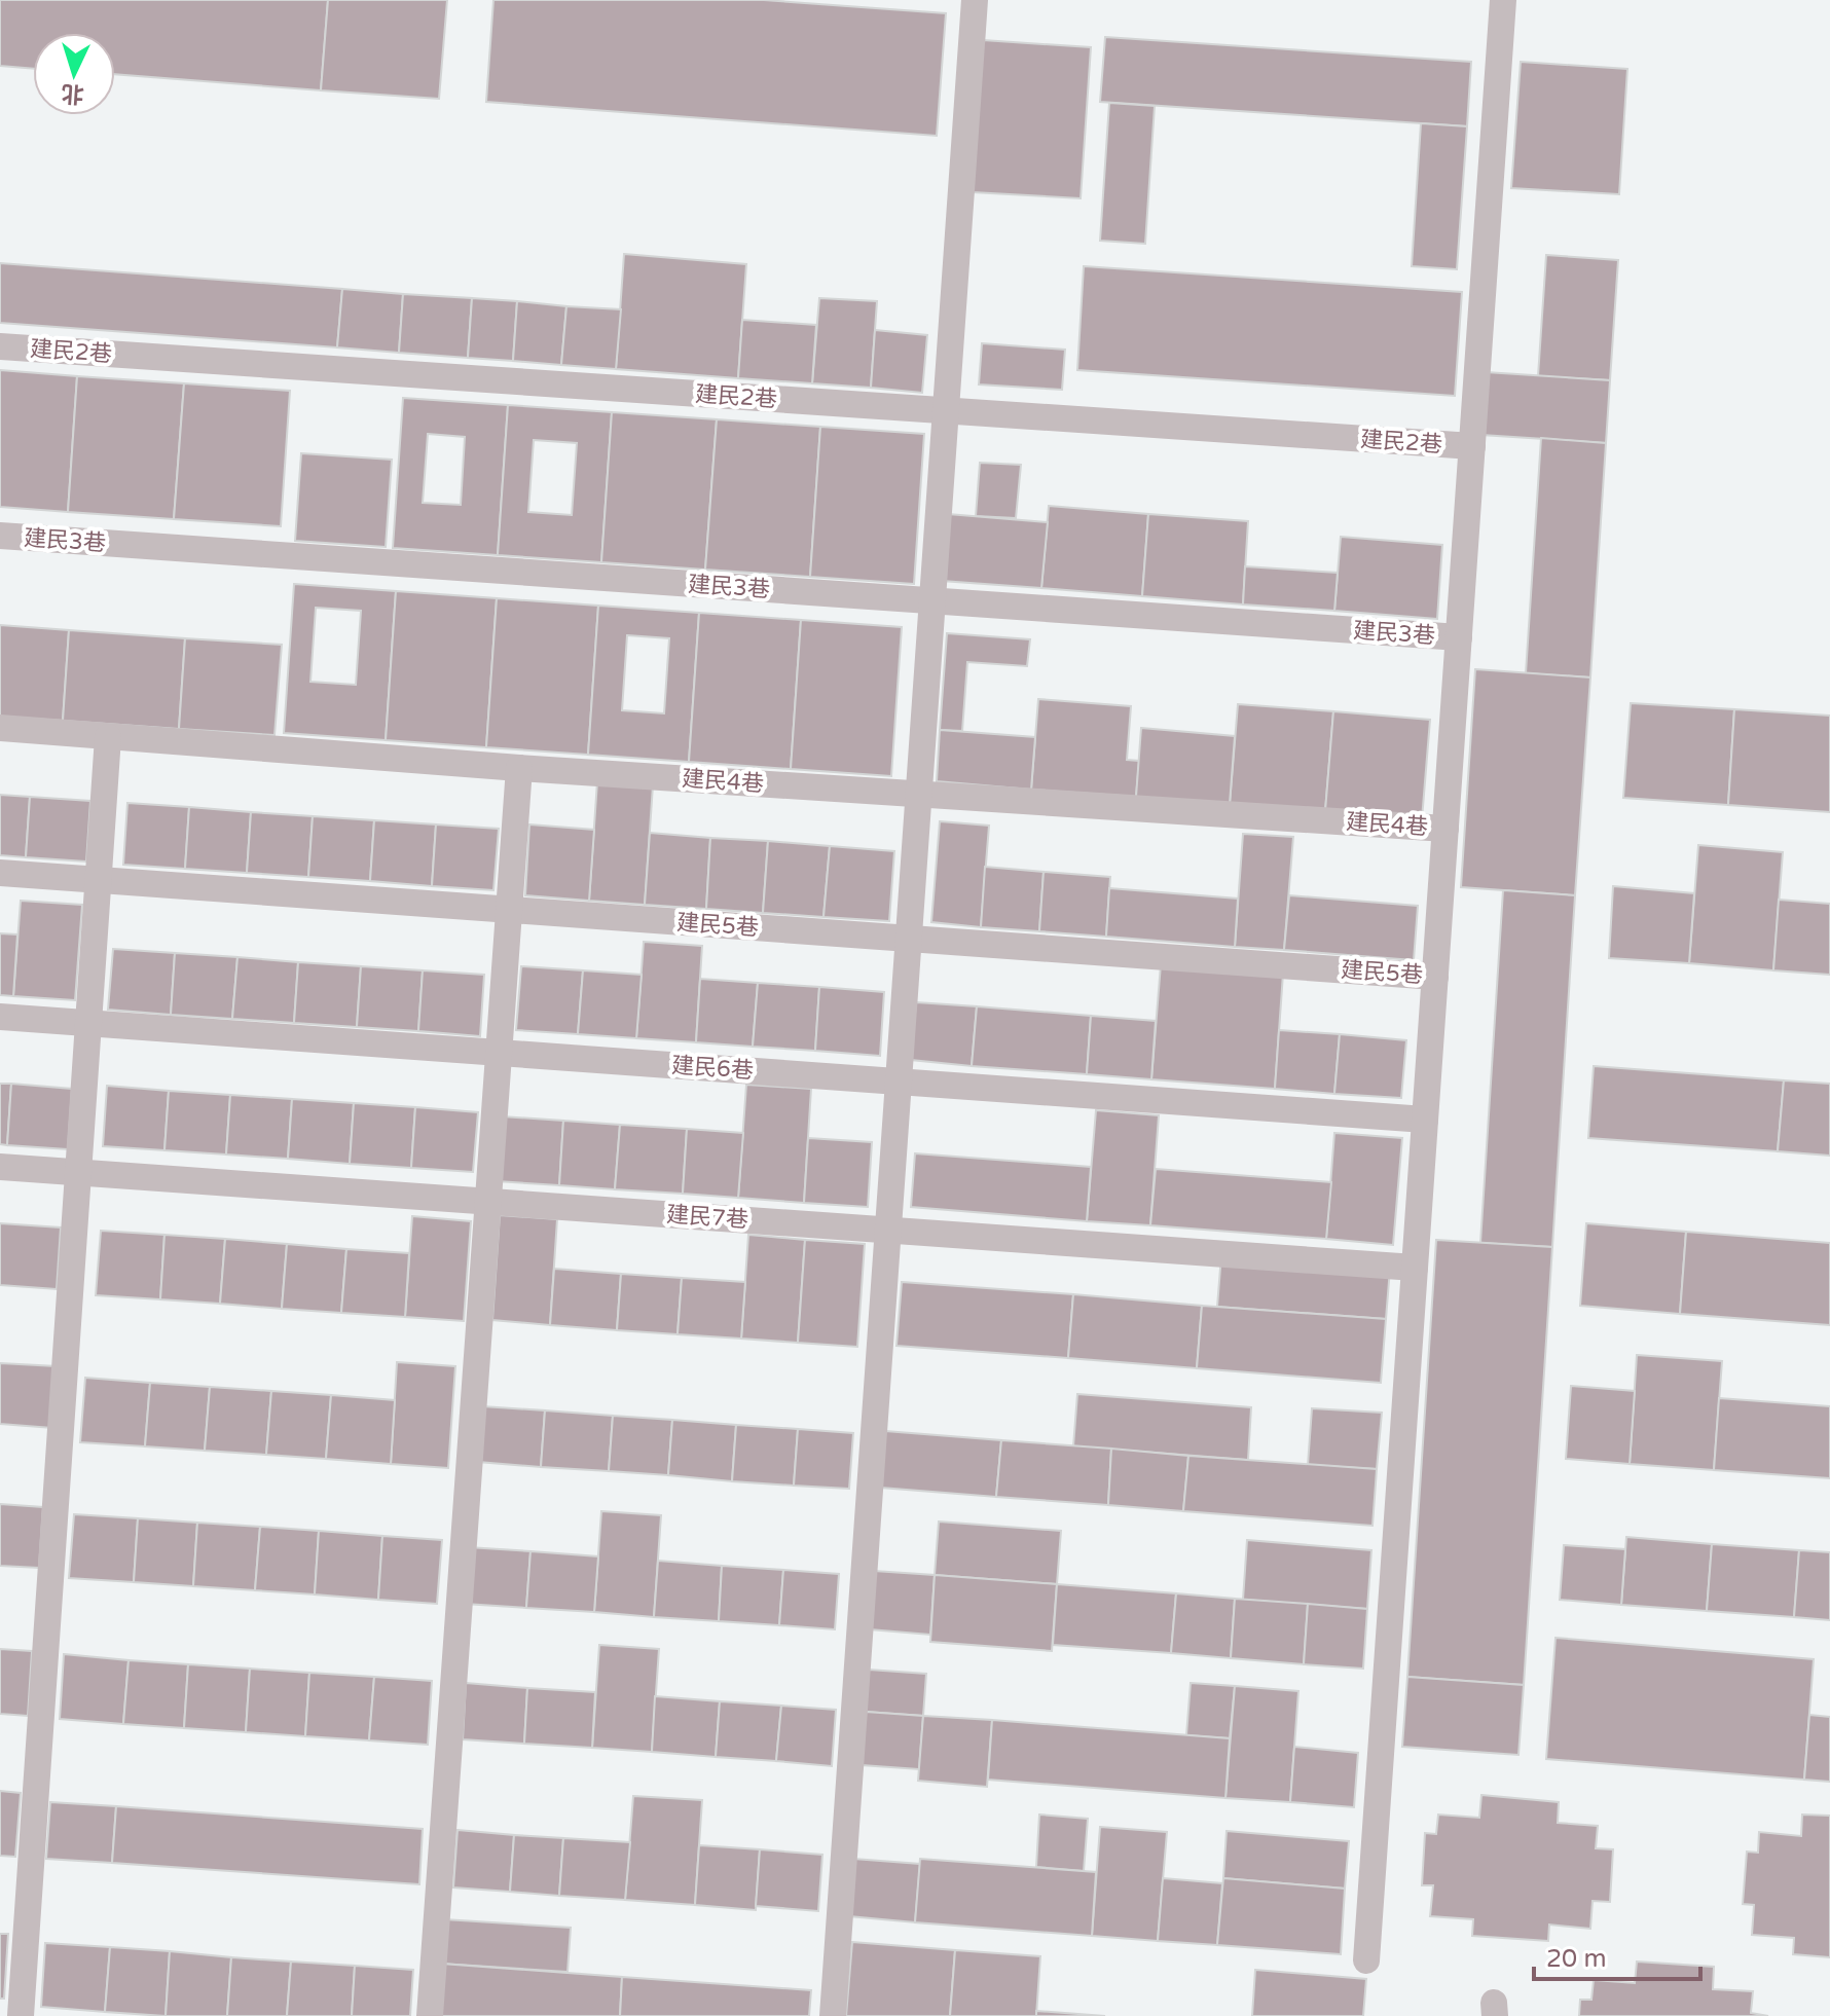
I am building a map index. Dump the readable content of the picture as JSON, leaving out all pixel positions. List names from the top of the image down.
{
  "streets": {
    "lane": [
      "建民2巷",
      "建民3巷",
      "建民4巷",
      "建民5巷",
      "建民6巷",
      "建民7巷"
    ]
  },
  "scale_bar": "20 m",
  "north": "bottom"
}
